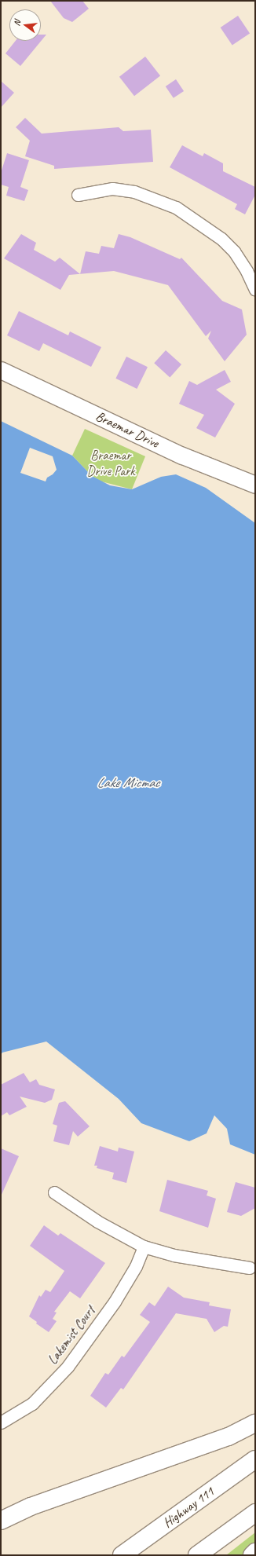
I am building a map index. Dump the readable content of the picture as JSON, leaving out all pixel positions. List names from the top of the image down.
{
  "streets": {
    "highway": ["Highway 111"],
    "main road": ["Braemar Drive"],
    "street": ["Lakemist Court"]
  },
  "water": ["Lake Micmac"],
  "parks": ["Braemar Drive Park"],
  "north": "left"
}
